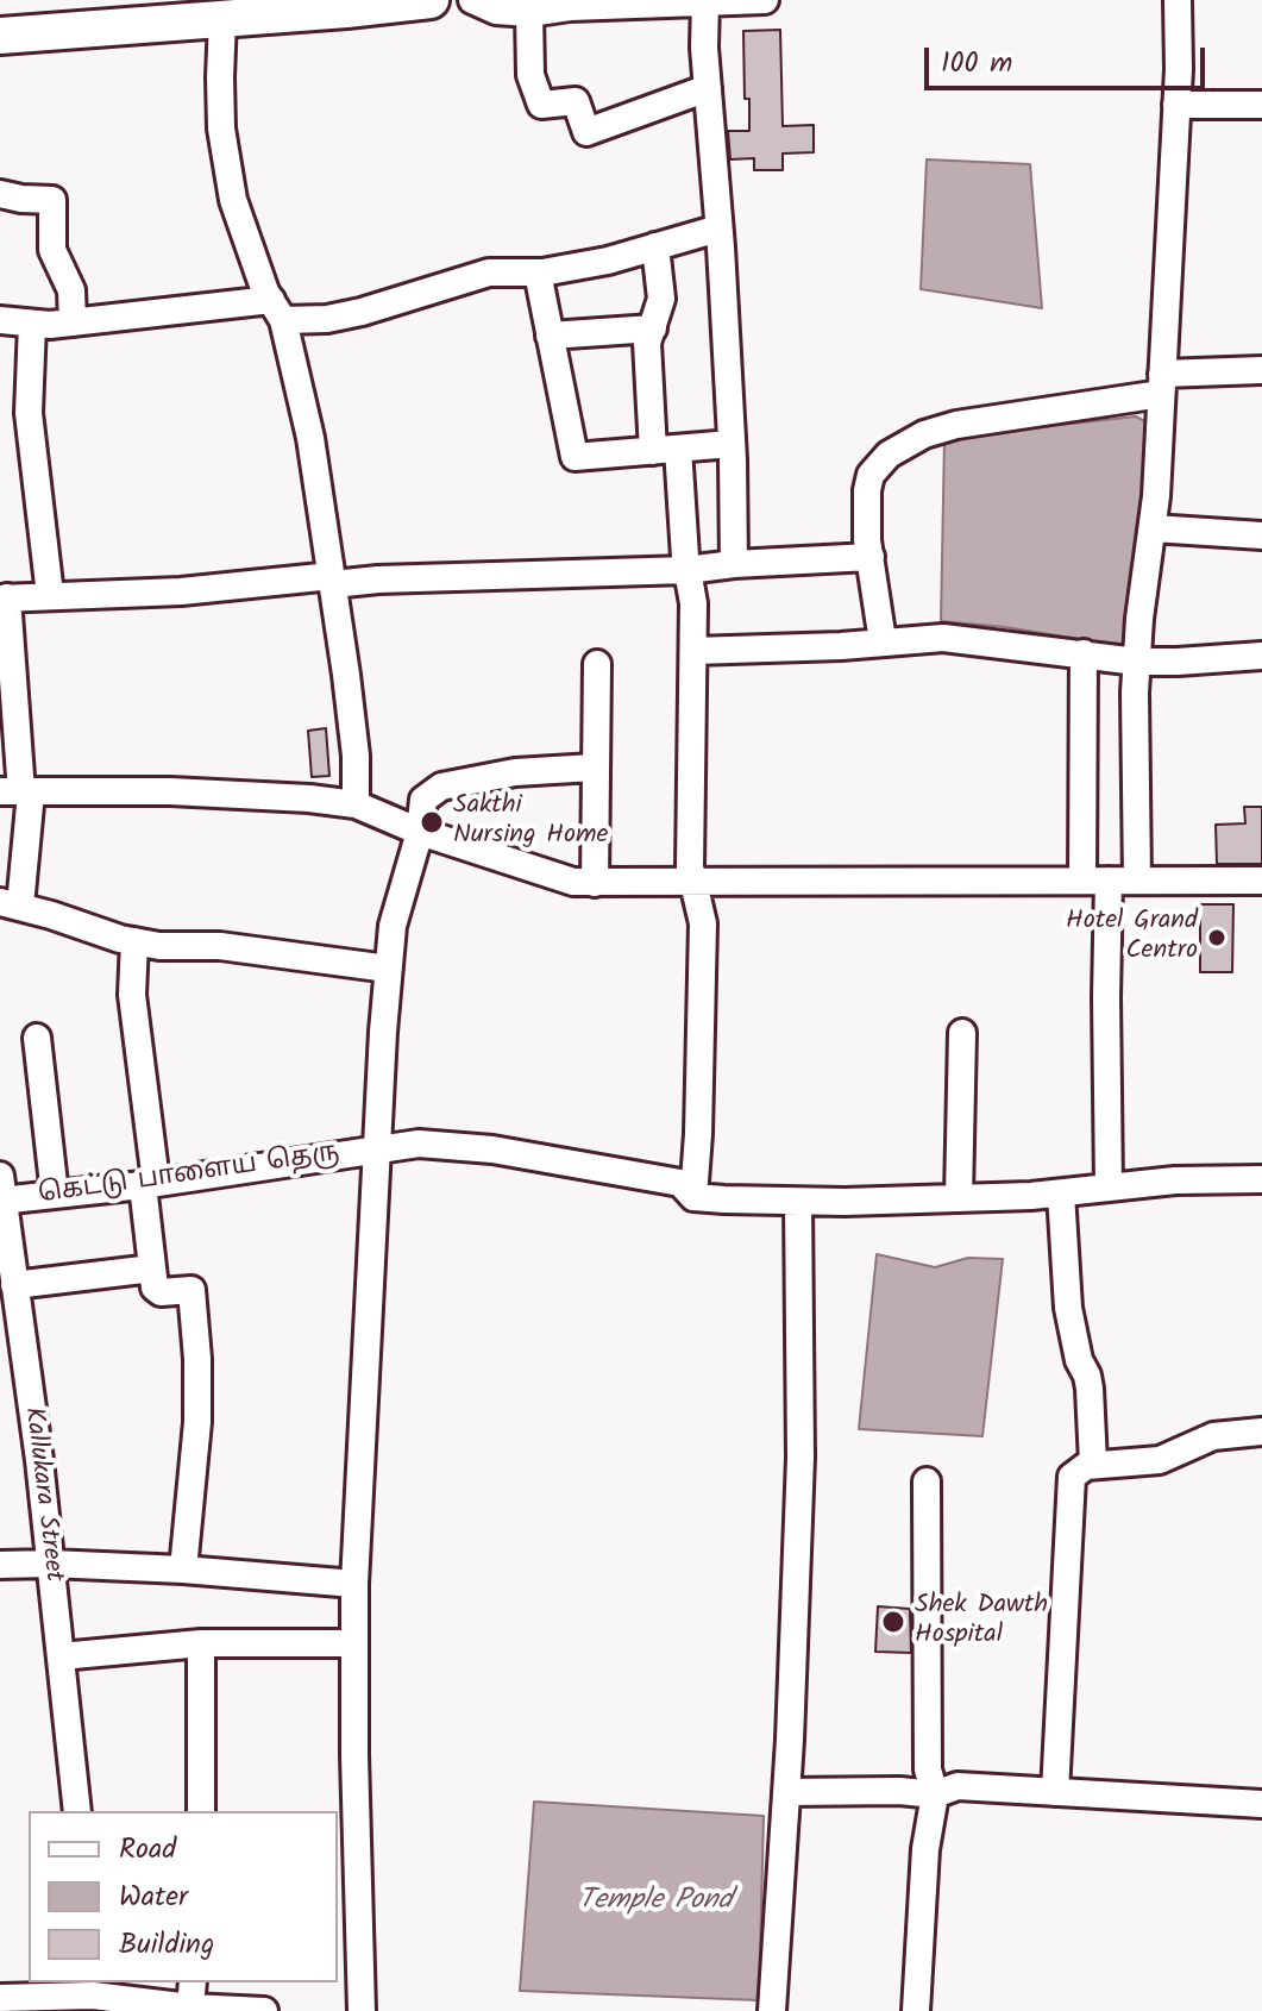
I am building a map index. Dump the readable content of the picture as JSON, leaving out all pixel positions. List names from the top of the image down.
{
  "streets": {
    "street": ["கெட்டு பாளைய தெரு", "Kallukara Street"]
  },
  "crossings": [
    ["கெட்டு பாளைய தெரு", "Kallukara Street"]
  ],
  "water": ["Temple Pond"],
  "places": ["Sakthi Nursing Home", "Hotel Grand Centro", "Shek Dawth Hospital"],
  "legend": ["Road", "Water", "Building"],
  "scale_bar": "100 m"
}
